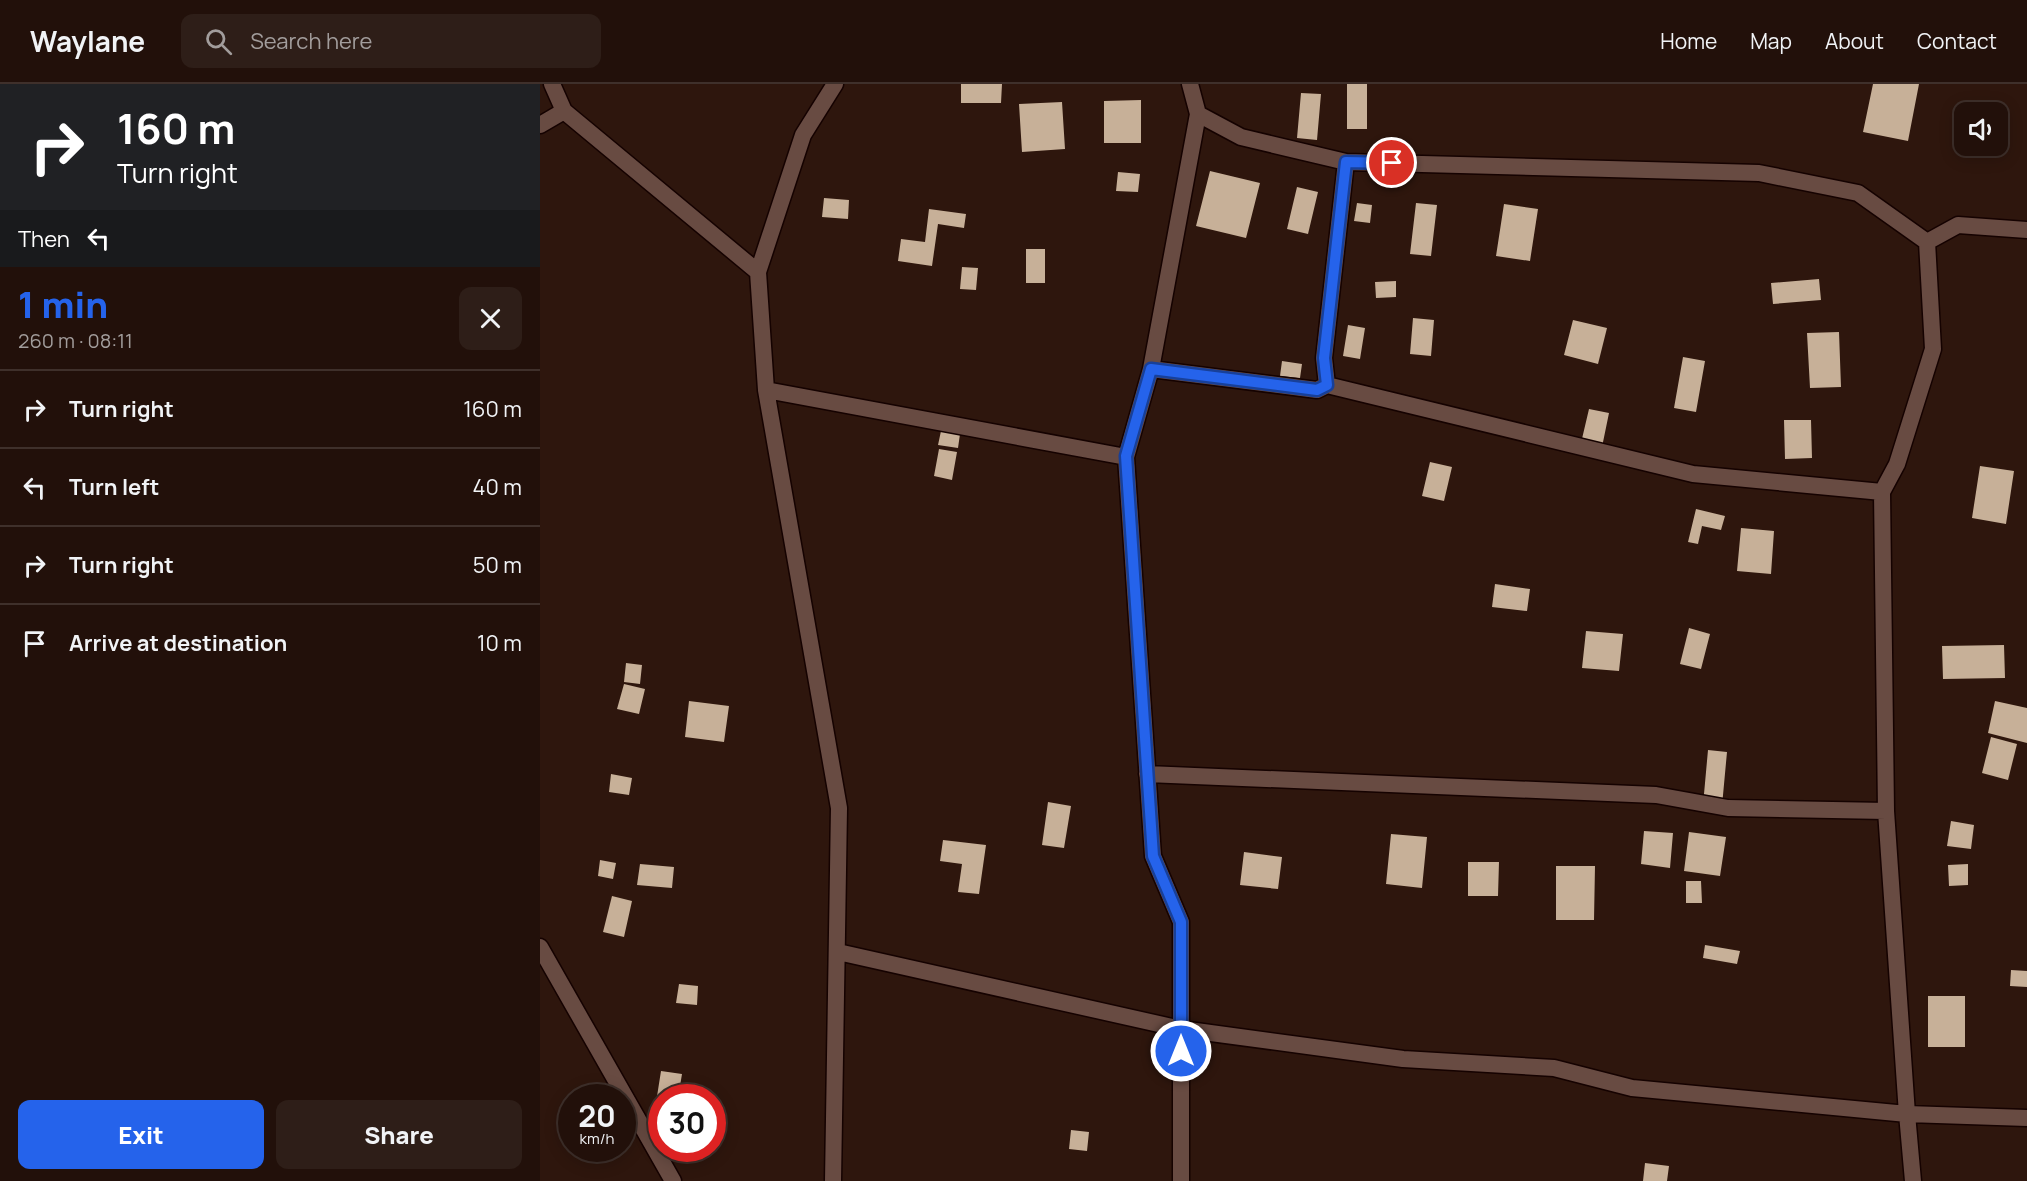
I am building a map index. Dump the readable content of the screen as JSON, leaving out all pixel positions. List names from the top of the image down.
{
  "page": {
    "header": "Waylane",
    "search": "Search here",
    "nav": [
      "Home",
      "Map",
      "About",
      "Contact"
    ],
    "turn": ["160 m", "Turn right"],
    "then": "Then",
    "heading": ["1 min", "260 m · 08:11"],
    "list": [
      {
        "name": "Turn right",
        "value": "160 m"
      },
      {
        "name": "Turn left",
        "value": "40 m"
      },
      {
        "name": "Turn right",
        "value": "50 m"
      },
      {
        "name": "Arrive at destination",
        "value": "10 m"
      }
    ],
    "speed": "20 km/h",
    "limit": "30",
    "buttons": ["Exit", "Share"]
  }
}
